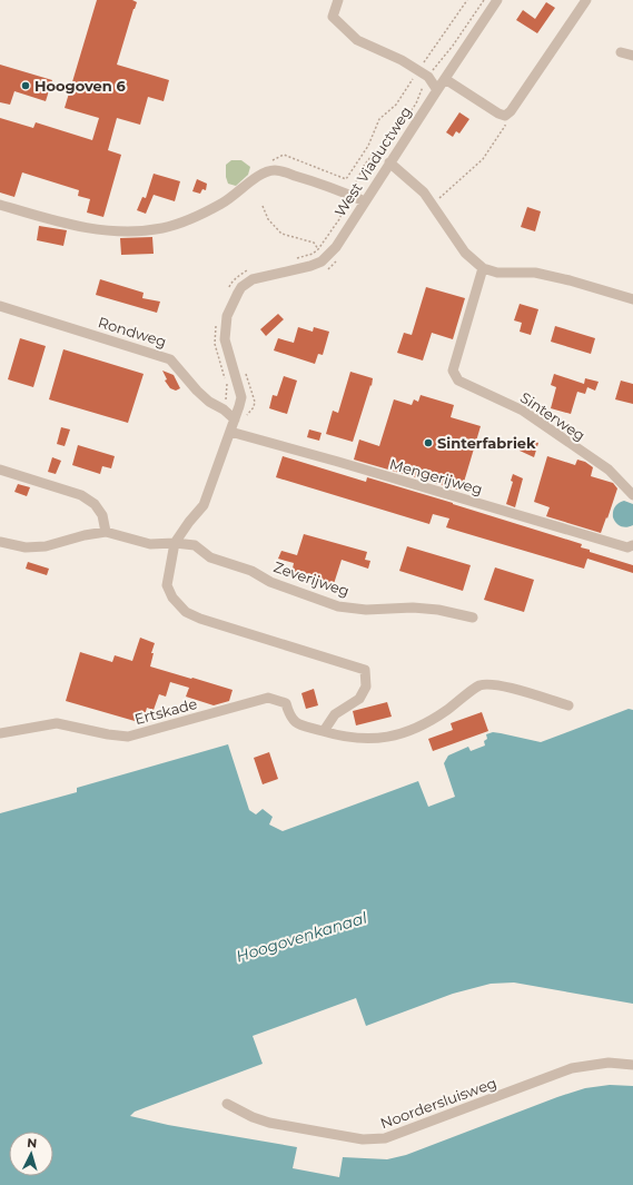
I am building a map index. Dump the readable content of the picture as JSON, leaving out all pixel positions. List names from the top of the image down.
{
  "streets": {
    "street": [
      "West Viaductweg",
      "Rondweg",
      "Sinterweg",
      "Mengerijweg",
      "Zeverijweg",
      "Ertskade",
      "Noordersluisweg"
    ]
  },
  "water": ["Hoogovenkanaal"],
  "places": ["Hoogoven 6", "Sinterfabriek"],
  "north": "top"
}
